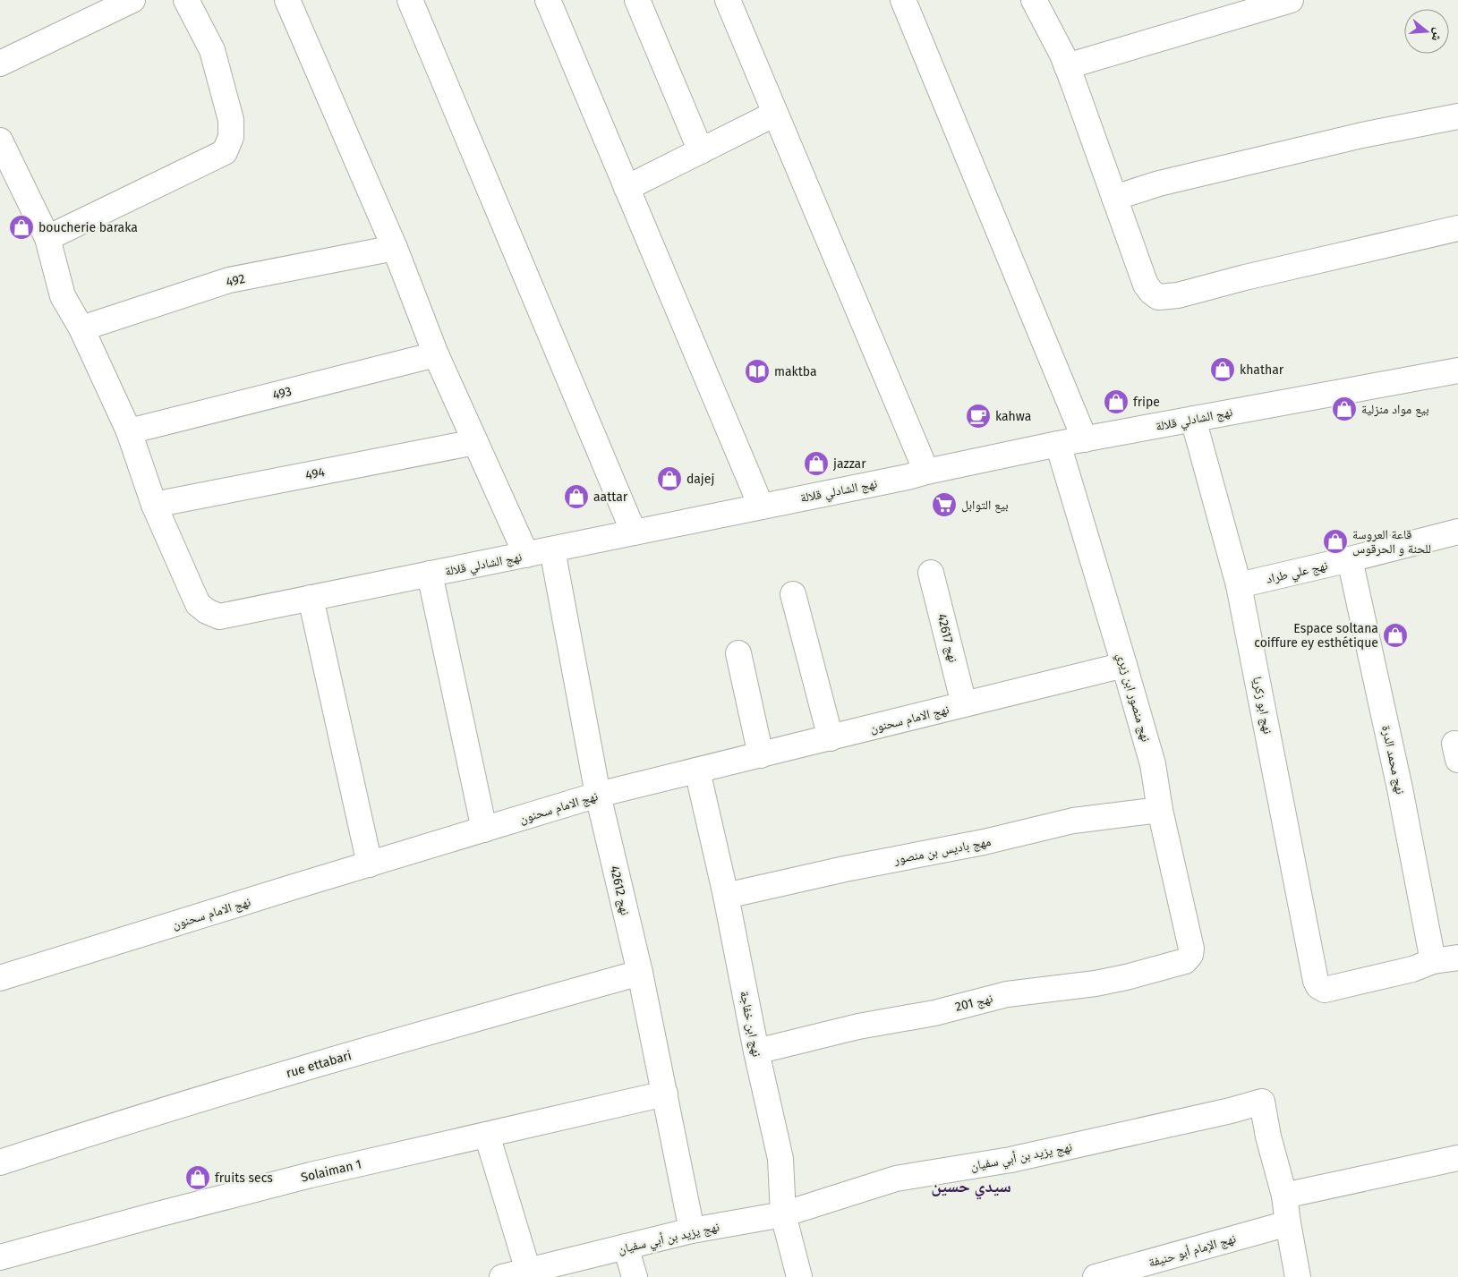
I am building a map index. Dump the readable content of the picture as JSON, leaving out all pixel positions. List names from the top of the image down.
{
  "streets": {
    "street": [
      "492",
      "493",
      "نهج الشادلي قلالة",
      "494",
      "نهج علي طراد",
      "نهج 42617",
      "نهج منصور ابن زيري",
      "نهج ابو زكريا",
      "نهج الامام سحنون",
      "نهج محمد الدرة",
      "مهج باديس بن منصور",
      "نهج 42612",
      "نهج 201",
      "نهج ابن خفاجة",
      "rue ettabari",
      "نهج يزيد بن أبي سفيان",
      "Solaiman 1",
      "نهج الإمام أبو حنيفة"
    ]
  },
  "crossings": [
    ["نهج الشادلي قلالة", "494"],
    ["نهج الشادلي قلالة", "نهج منصور ابن زيري"],
    ["نهج الشادلي قلالة", "نهج ابو زكريا"],
    ["نهج الشادلي قلالة", "نهج 42612"],
    ["نهج علي طراد", "نهج ابو زكريا"],
    ["نهج علي طراد", "نهج محمد الدرة"],
    ["نهج 42617", "نهج الامام سحنون"],
    ["نهج منصور ابن زيري", "نهج الامام سحنون"],
    ["نهج منصور ابن زيري", "مهج باديس بن منصور"],
    ["نهج منصور ابن زيري", "نهج 201"],
    ["نهج ابو زكريا", "نهج محمد الدرة"],
    ["نهج الامام سحنون", "نهج 42612"],
    ["نهج الامام سحنون", "نهج ابن خفاجة"],
    ["مهج باديس بن منصور", "نهج ابن خفاجة"],
    ["نهج 42612", "rue ettabari"],
    ["نهج 42612", "نهج يزيد بن أبي سفيان"],
    ["نهج 42612", "Solaiman 1"],
    ["نهج 201", "نهج ابن خفاجة"],
    ["نهج ابن خفاجة", "نهج يزيد بن أبي سفيان"],
    ["نهج يزيد بن أبي سفيان", "نهج الإمام أبو حنيفة"]
  ],
  "districts": ["سيدي حسين"],
  "places": {
    "shop": [
      "boucherie baraka",
      "khathar",
      "fripe",
      "بيع مواد منزلية",
      "jazzar",
      "dajej",
      "aattar",
      "قاعة العروسة للحنة و الحرقوس",
      "Espace soltana coiffure ey esthétique",
      "fruits secs"
    ],
    "library": ["maktba"],
    "cafe": ["kahwa"],
    "supermarket": ["بيع التوابل"]
  },
  "north": "right"
}
